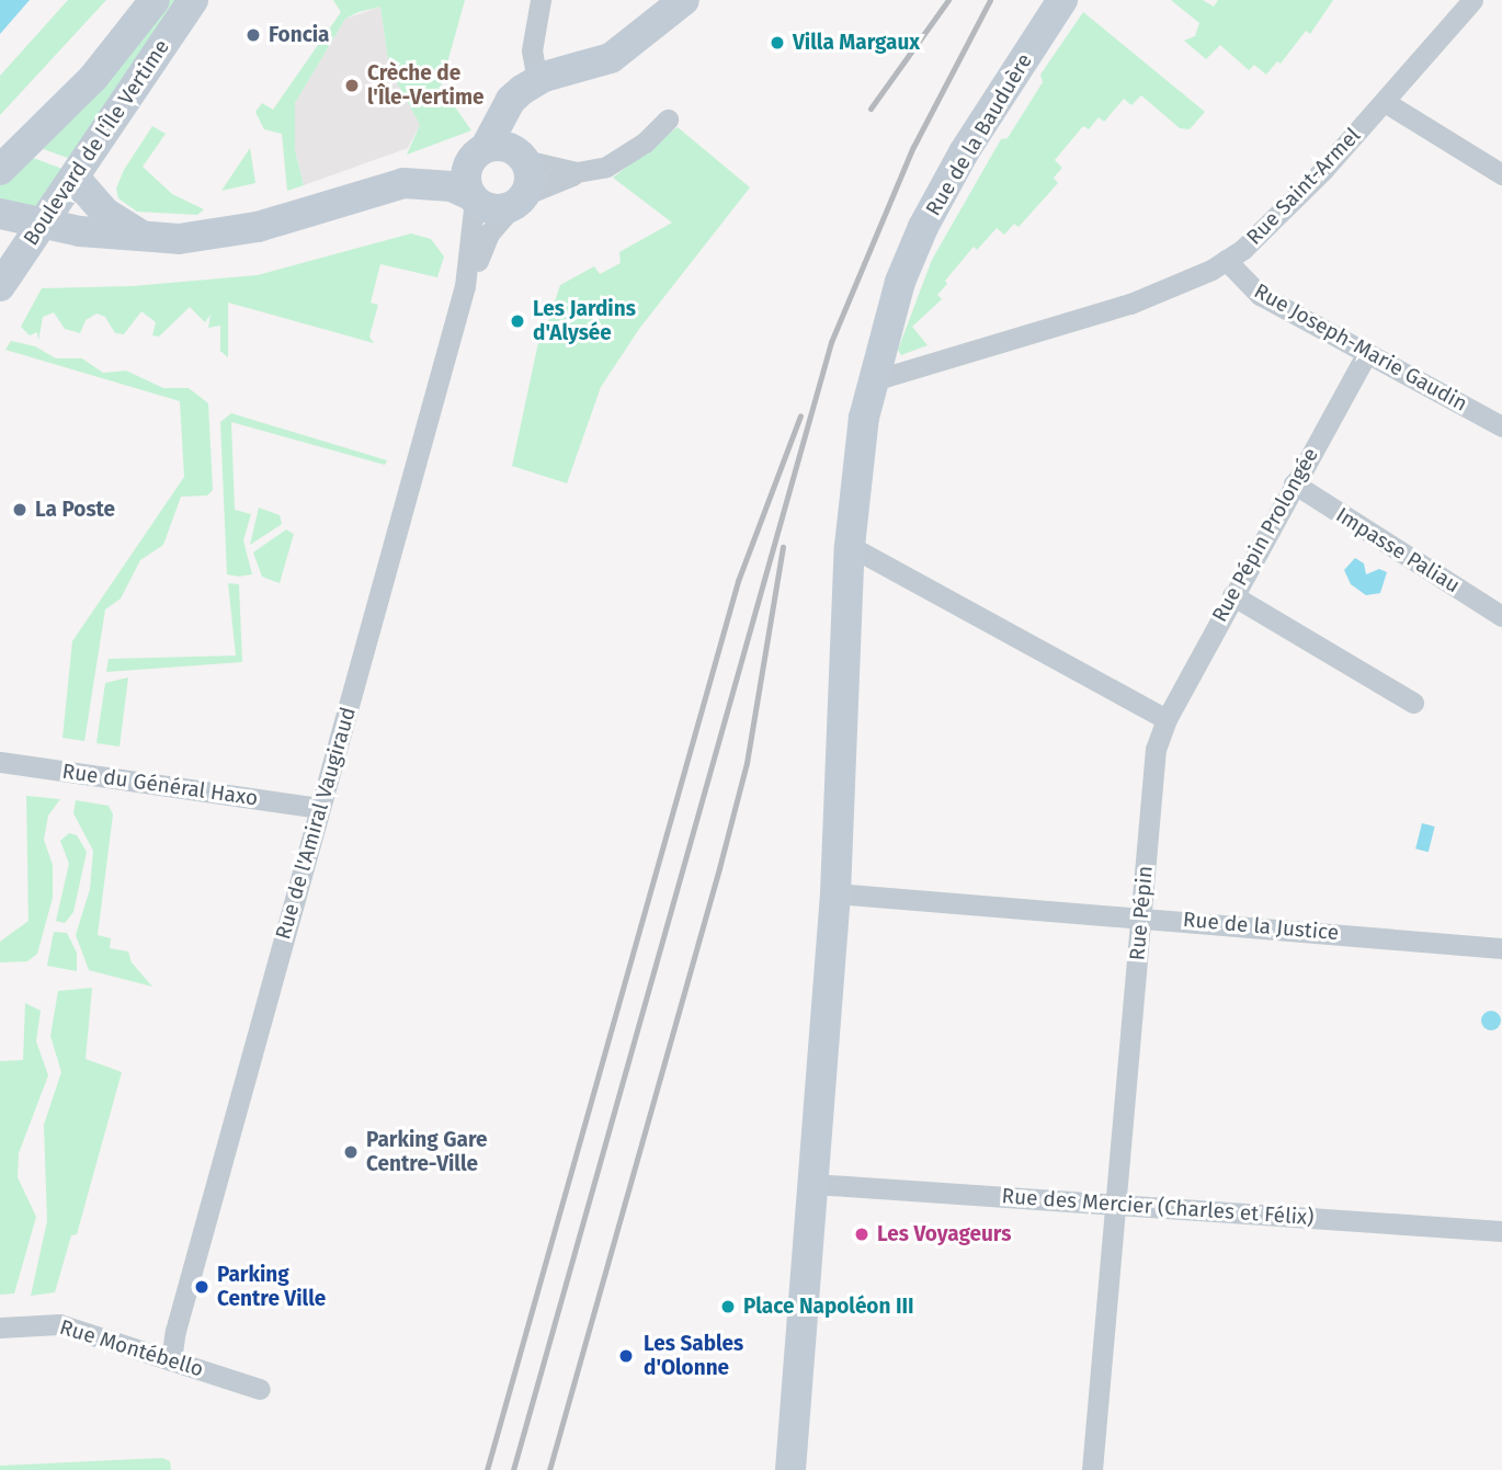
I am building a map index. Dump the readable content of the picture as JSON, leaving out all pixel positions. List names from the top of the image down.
{
  "streets": {
    "street": [
      "Rue de la Bauduère",
      "Boulevard de l'Île Vertime",
      "Rue Saint-Armel",
      "Rue Joseph-Marie Gaudin",
      "Rue Pépin Prolongée",
      "Impasse Paliau",
      "Rue du Général Haxo",
      "Rue de l'Amiral Vaugiraud",
      "Rue Pépin",
      "Rue de la Justice",
      "Rue des Mercier (Charles et Félix)",
      "Rue Montébello"
    ]
  },
  "crossings": [
    ["Rue de la Bauduère", "Rue Saint-Armel"],
    ["Rue de la Bauduère", "Rue de la Justice"],
    ["Rue de la Bauduère", "Rue des Mercier (Charles et Félix)"],
    ["Rue Saint-Armel", "Rue Joseph-Marie Gaudin"],
    ["Rue Joseph-Marie Gaudin", "Rue Pépin Prolongée"],
    ["Rue Pépin Prolongée", "Impasse Paliau"],
    ["Rue Pépin Prolongée", "Rue Pépin"],
    ["Rue du Général Haxo", "Rue de l'Amiral Vaugiraud"],
    ["Rue de l'Amiral Vaugiraud", "Rue Montébello"],
    ["Rue Pépin", "Rue de la Justice"],
    ["Rue Pépin", "Rue des Mercier (Charles et Félix)"]
  ],
  "places": [
    "Foncia",
    "Villa Margaux",
    "Crèche de l'Île-Vertime",
    "Les Jardins d'Alysée",
    "La Poste",
    "Parking Gare Centre-Ville",
    "Les Voyageurs",
    "Parking Centre Ville",
    "Place Napoléon III",
    "Les Sables d'Olonne"
  ]
}
